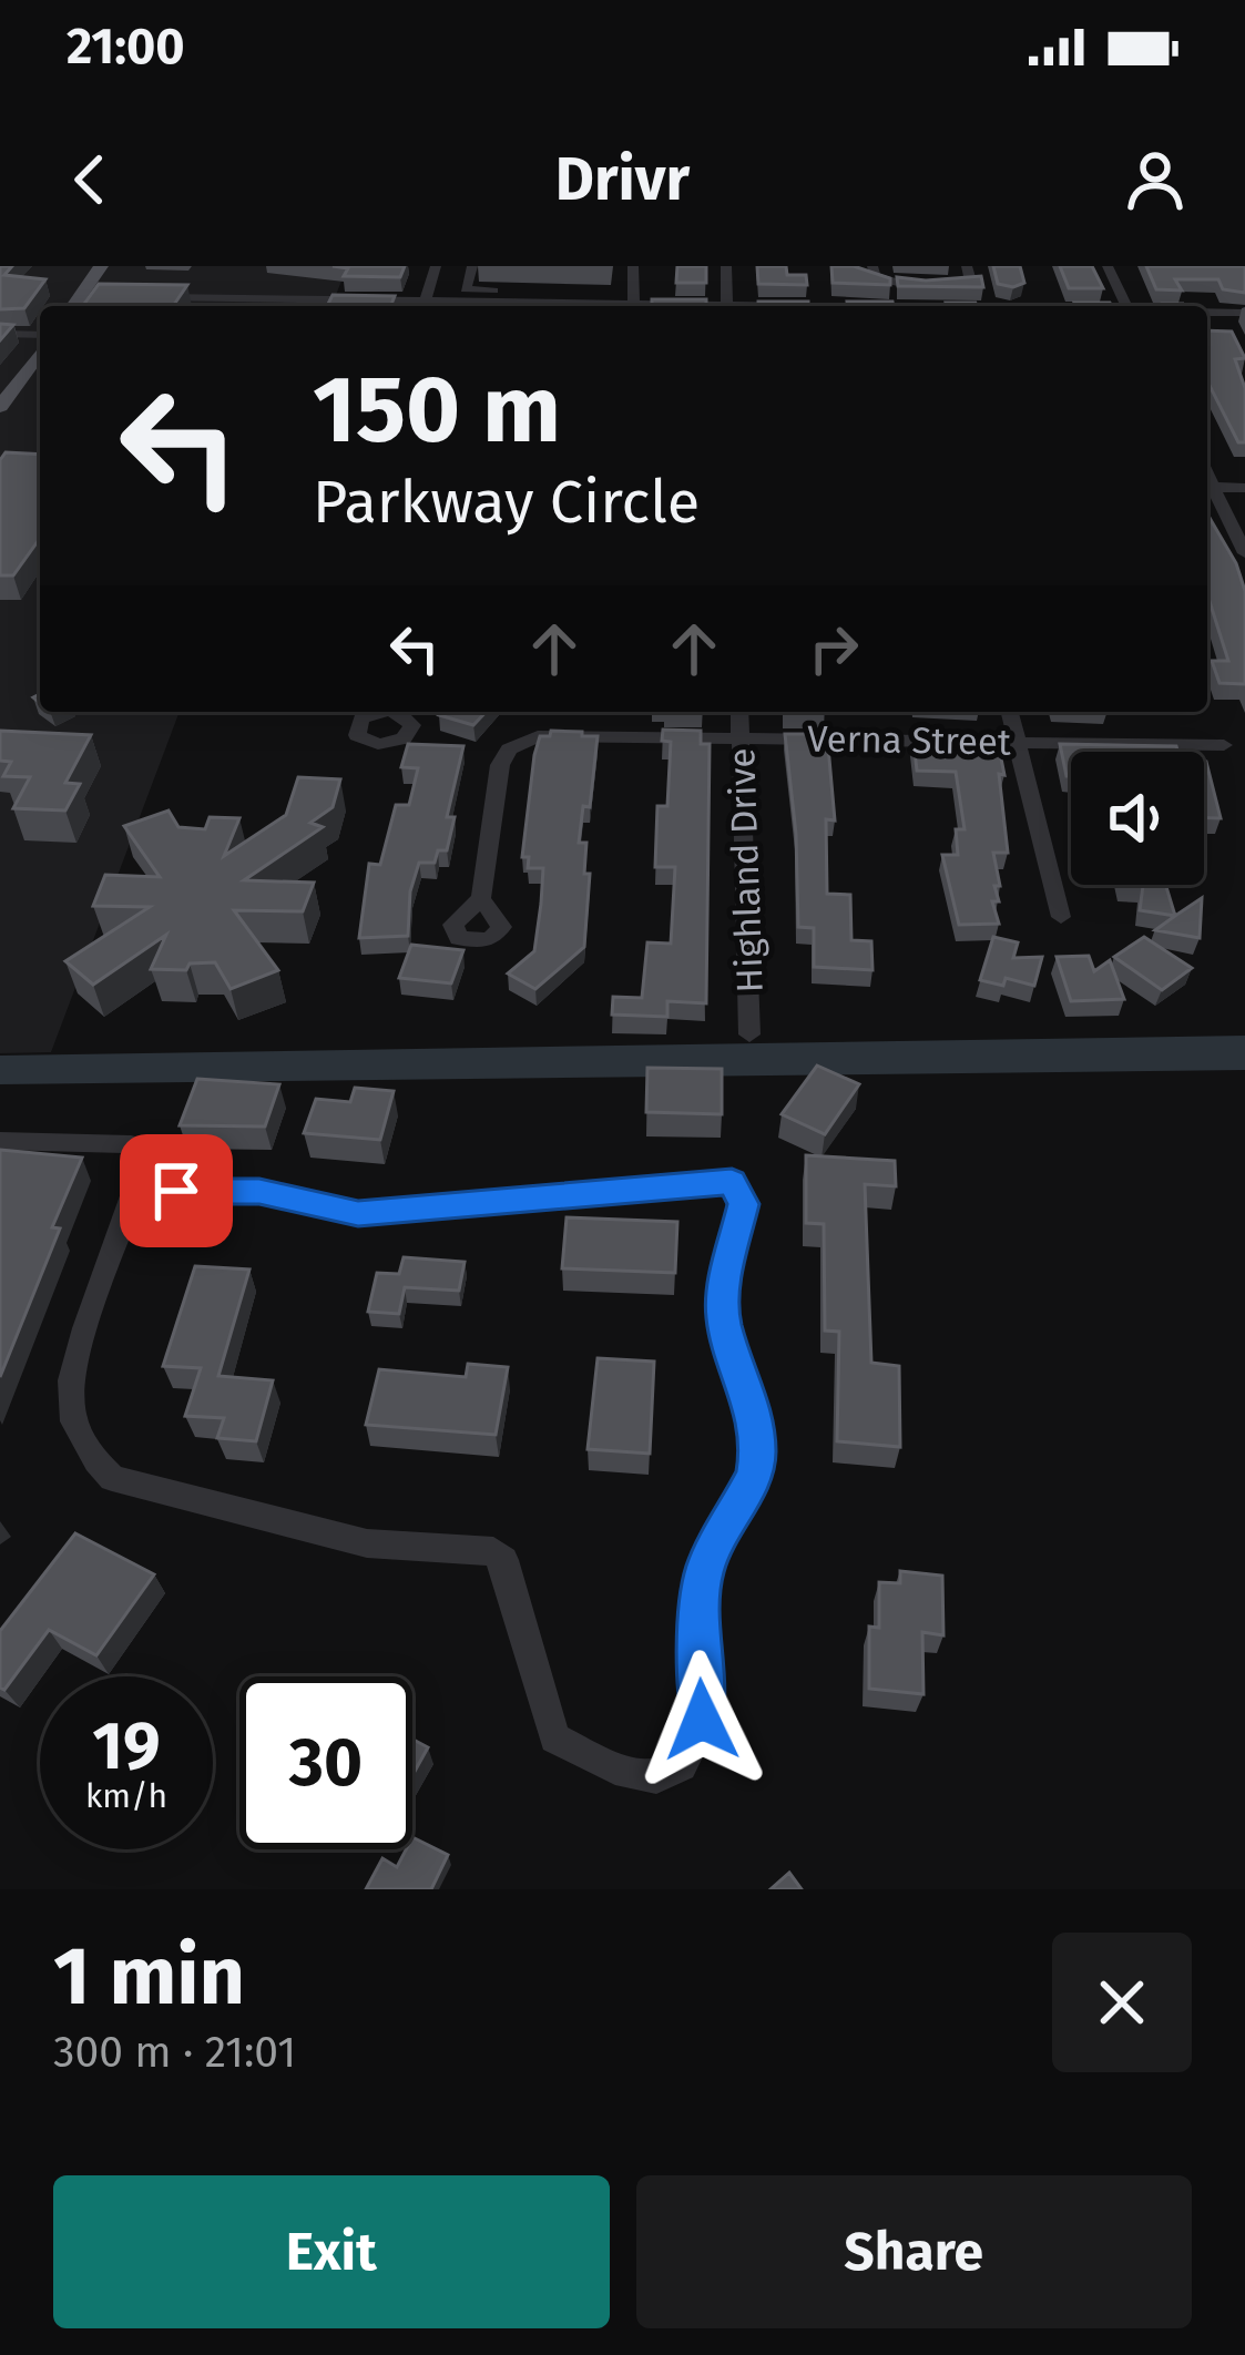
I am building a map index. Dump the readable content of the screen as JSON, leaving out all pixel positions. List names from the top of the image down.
{
  "streets": {
    "street": ["Verna Street", "Highland Drive"]
  },
  "crossings": [
    ["Verna Street", "Highland Drive"]
  ],
  "page": {
    "status": "21:00",
    "header": "Drivr",
    "turn": ["150 m", "Parkway Circle"],
    "speed": "19 km/h",
    "limit": "30",
    "heading": ["1 min", "300 m · 21:01"],
    "buttons": ["Exit", "Share"]
  }
}
